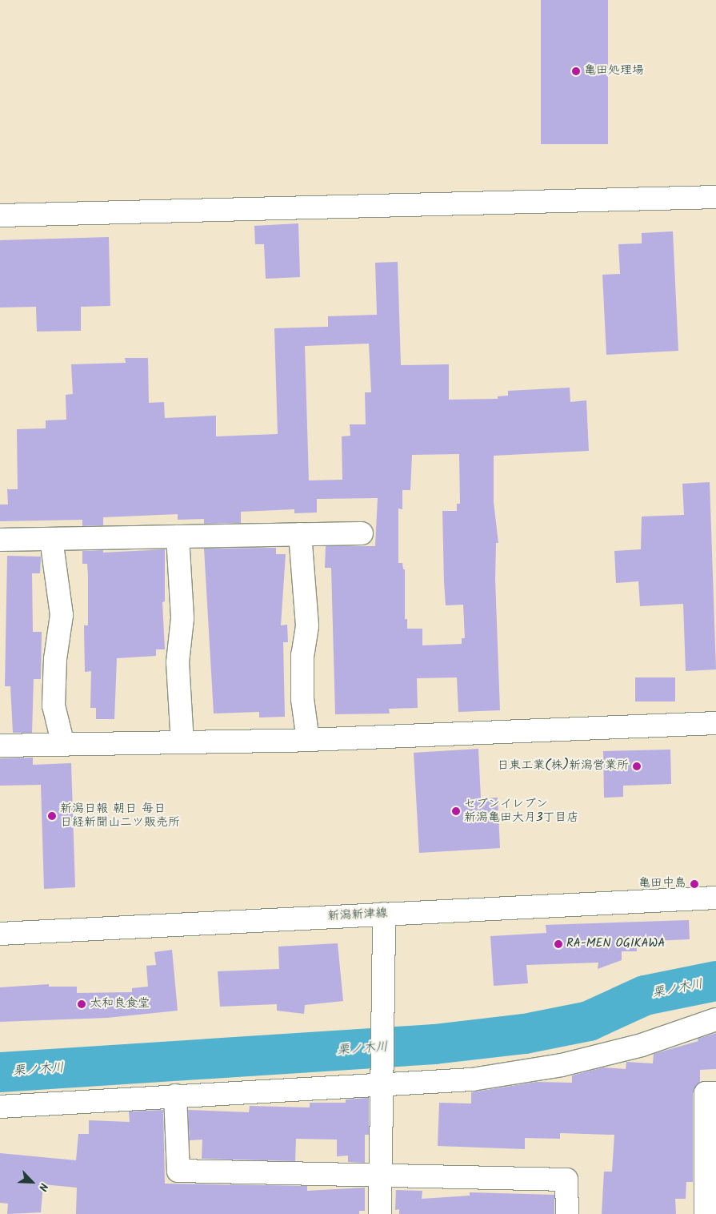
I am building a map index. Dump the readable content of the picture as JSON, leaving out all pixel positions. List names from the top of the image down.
{
  "streets": {
    "street": ["新潟新津線"]
  },
  "water": ["栗ノ木川"],
  "places": [
    "亀田処理場",
    "日東工業(株)新潟営業所",
    "セブンイレブン 新潟亀田大月3丁目店",
    "新潟日報 朝日 毎日 日経新聞山二ツ販売所",
    "亀田中島",
    "RA-MEN OGIKAWA",
    "太和良食堂"
  ],
  "north": "bottom right"
}
